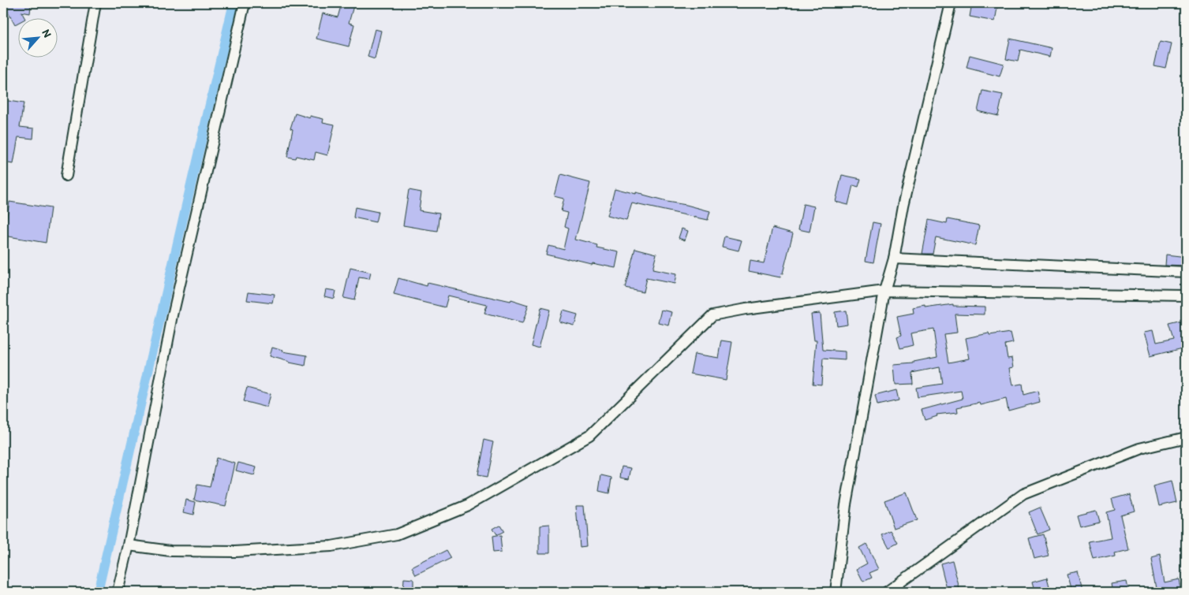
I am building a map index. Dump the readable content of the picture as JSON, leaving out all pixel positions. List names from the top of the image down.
{
  "north": "top right"
}
